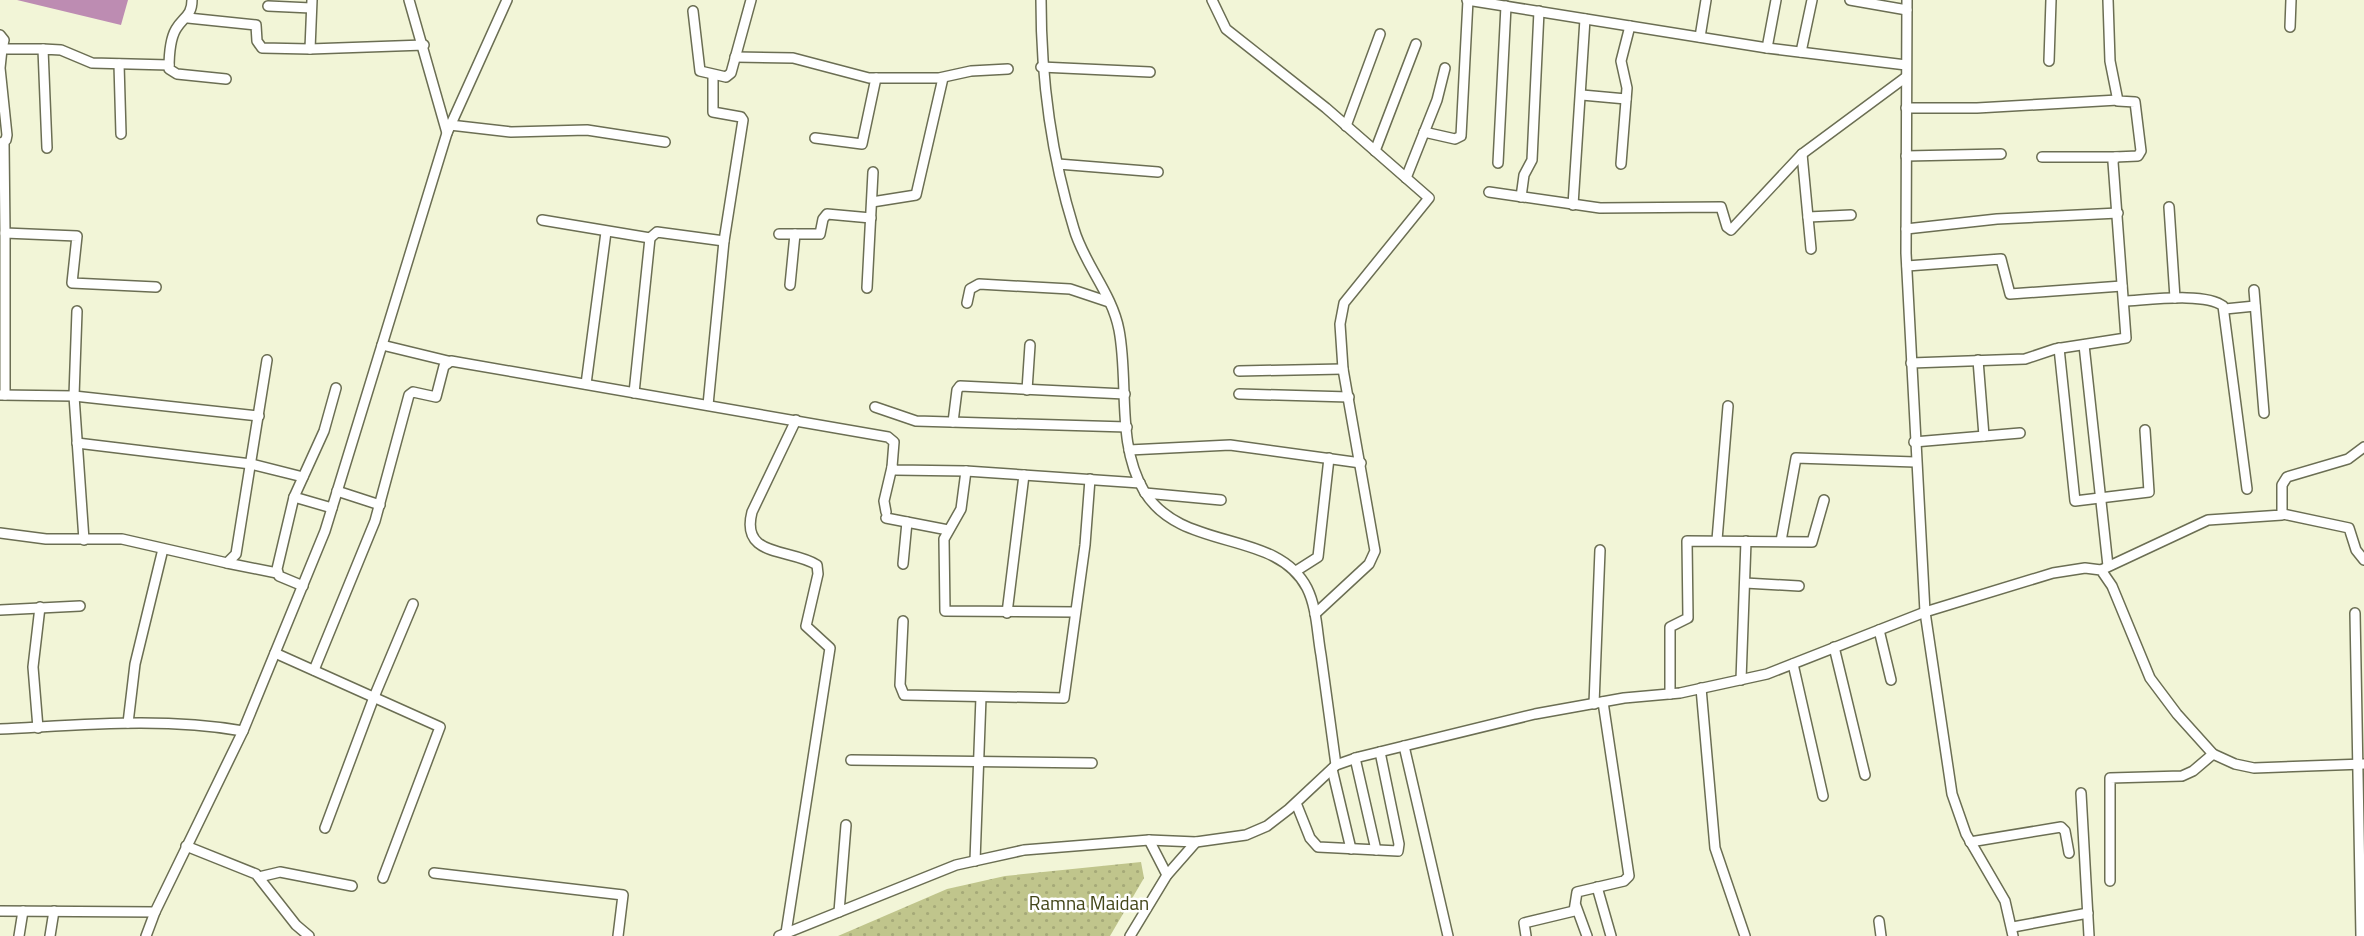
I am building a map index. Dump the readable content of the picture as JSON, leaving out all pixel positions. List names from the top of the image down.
{
  "parks": ["Ramna Maidan"]
}
